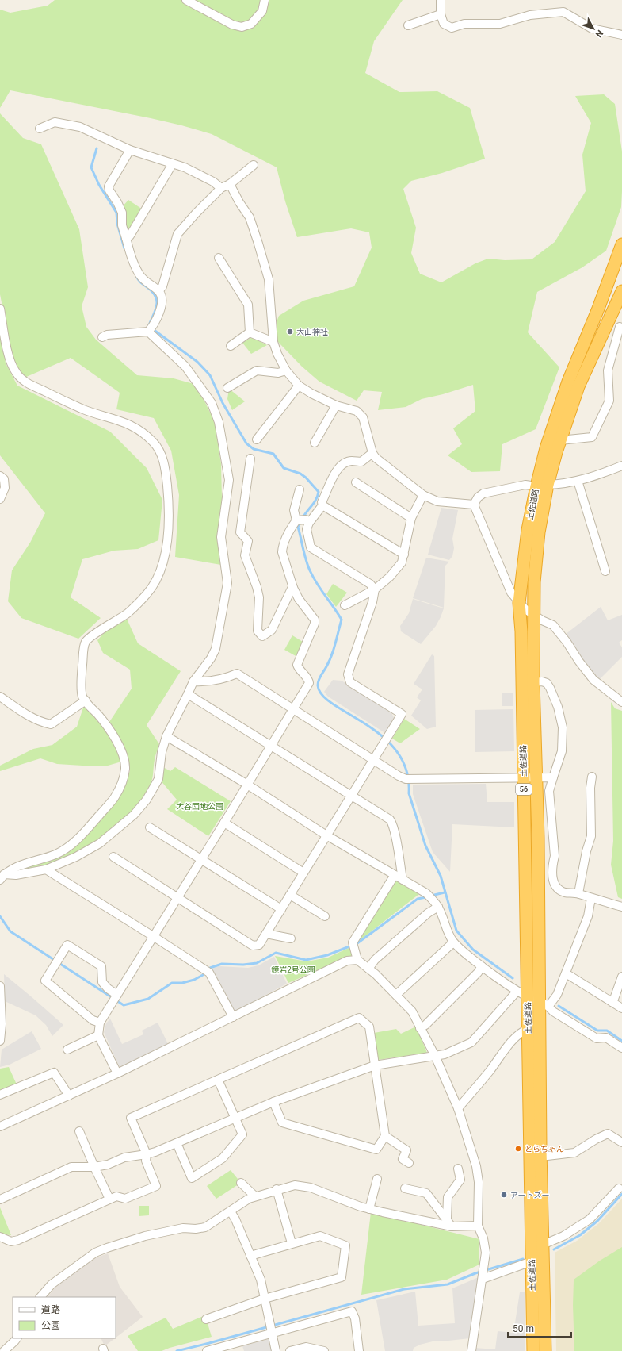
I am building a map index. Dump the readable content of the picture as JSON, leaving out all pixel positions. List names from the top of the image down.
{
  "streets": {
    "highway": ["土佐道路", "56"]
  },
  "parks": ["大谷団地公園", "鏡岩2号公園"],
  "places": ["大山神社", "とらちゃん", "アートズー"],
  "legend": ["道路", "公園"],
  "scale_bar": "50 m",
  "north": "bottom right"
}
